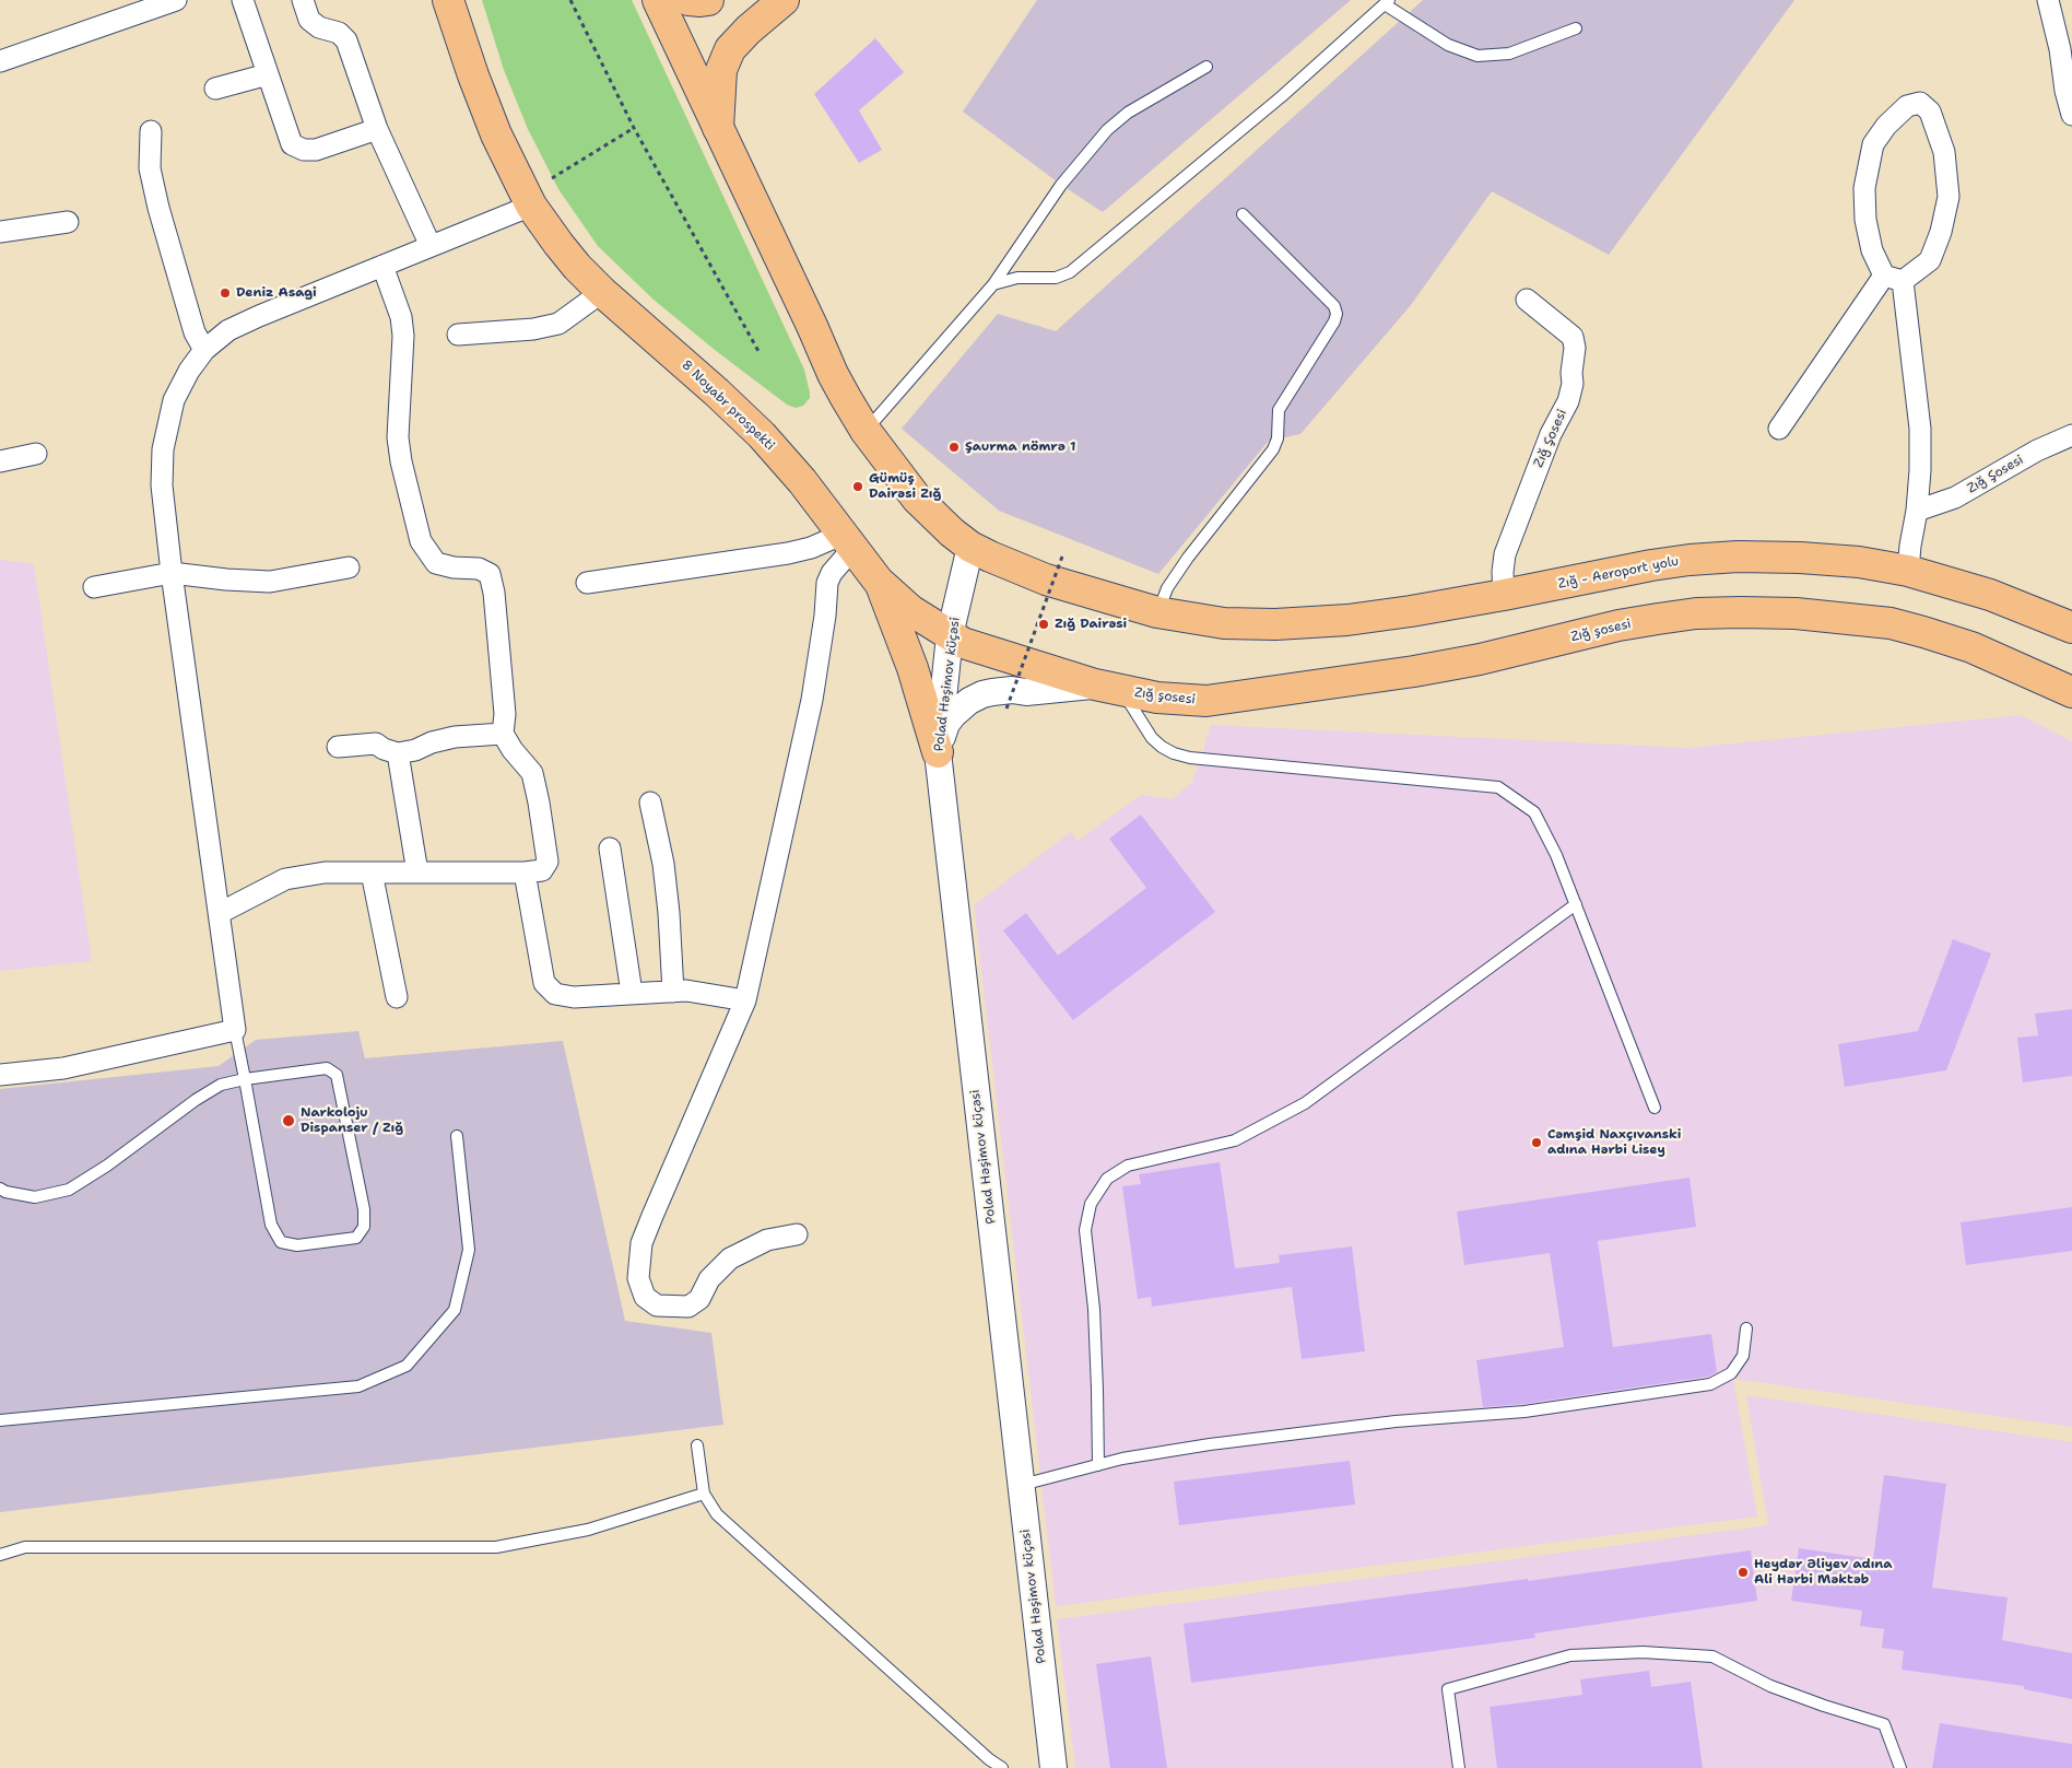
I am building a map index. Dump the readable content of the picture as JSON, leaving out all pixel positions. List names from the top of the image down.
{
  "streets": {
    "main road": ["8 Noyabr prospekti", "Zığ - Aeroport yolu", "Zığ şosesi"],
    "street": ["Zığ Şosesi", "Polad Həşimov küçəsi"]
  },
  "crossings": [
    ["8 Noyabr prospekti", "Zığ şosesi"],
    ["8 Noyabr prospekti", "Polad Həşimov küçəsi"],
    ["Zığ Şosesi", "Zığ - Aeroport yolu"]
  ],
  "places": [
    "Deniz Asagi",
    "Şaurma nömrә 1",
    "Gümüş Dairəsi Zığ",
    "Zığ Dairəsi",
    "Narkoloju Dispanser / Zığ",
    "Cəmşid Naxçıvanski adına Hərbi Lisey",
    "Heydər Əliyev adına Ali Hərbi Məktəb"
  ]
}
